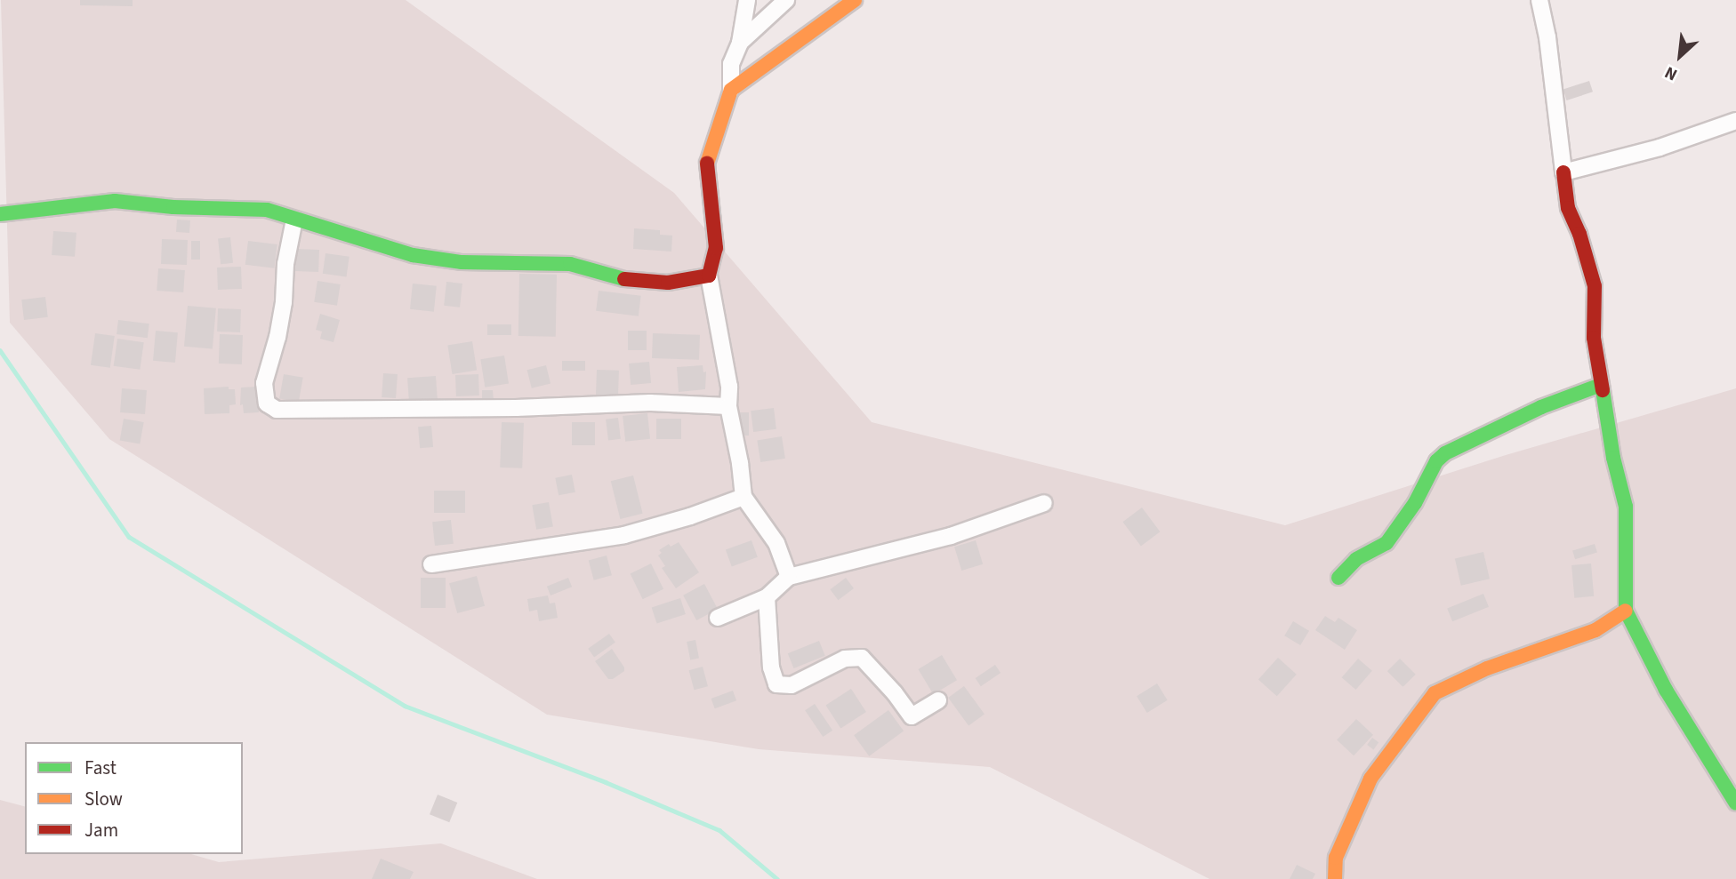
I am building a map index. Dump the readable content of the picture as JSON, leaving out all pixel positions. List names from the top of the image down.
{
  "legend": ["Fast", "Slow", "Jam"],
  "north": "bottom left"
}
